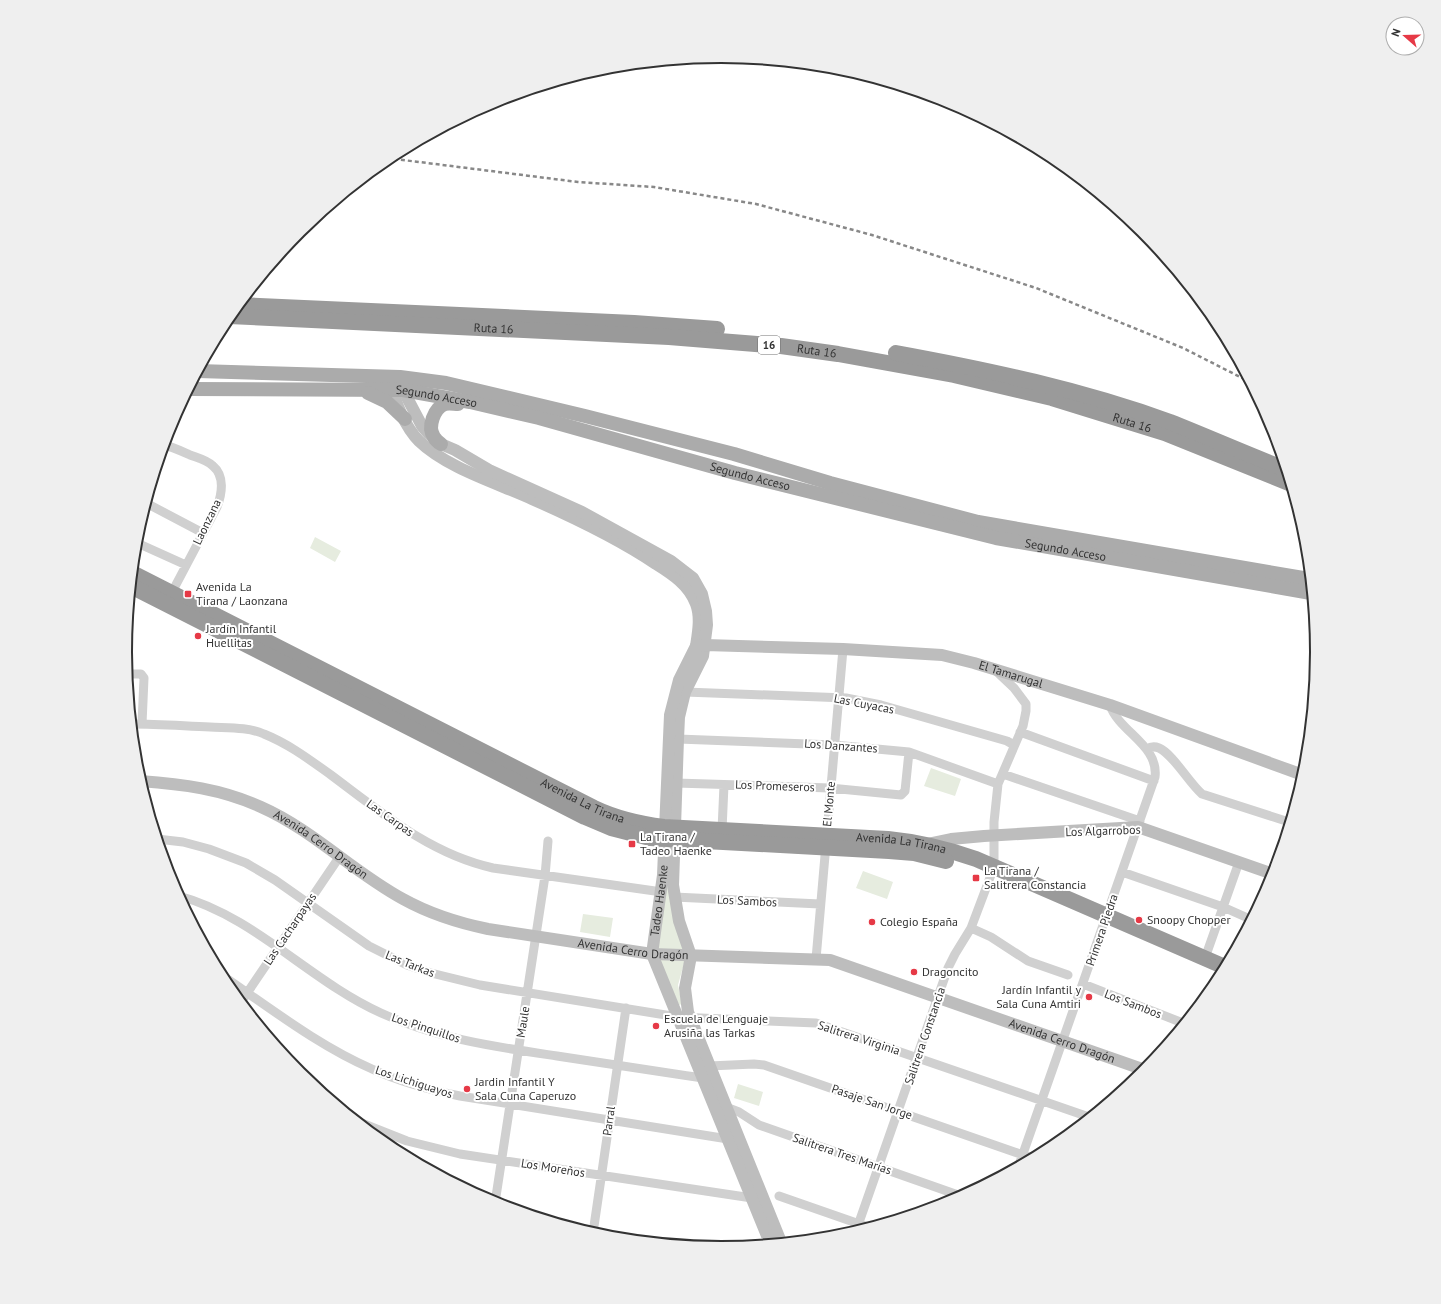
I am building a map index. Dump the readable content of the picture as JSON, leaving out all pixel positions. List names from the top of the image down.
{
  "streets": {
    "highway": ["Ruta 16", "16", "Avenida La Tirana"],
    "main road": ["Segundo Acceso"],
    "street": [
      "Laonzana",
      "El Tamarugal",
      "Las Cuyacas",
      "Los Danzantes",
      "Los Promeseros",
      "El Monte",
      "Las Carpas",
      "Los Algarrobos",
      "Avenida Cerro Dragón",
      "Tadeo Haenke",
      "Los Sambos",
      "Las Cacharpayas",
      "Primera Piedra",
      "Las Tarkas",
      "Maule",
      "Los Pinquillos",
      "Salitrera Constancia",
      "Salitrera Virginia",
      "Los Lichiguayos",
      "Pasaje San Jorge",
      "Parral",
      "Salitrera Tres Marías",
      "Los Moreños"
    ]
  },
  "crossings": [
    ["Laonzana", "Avenida La Tirana"],
    ["El Tamarugal", "El Monte"],
    ["El Tamarugal", "Tadeo Haenke"],
    ["El Tamarugal", "Primera Piedra"],
    ["El Tamarugal", "Salitrera Constancia"],
    ["Las Cuyacas", "El Monte"],
    ["Las Cuyacas", "Tadeo Haenke"],
    ["Las Cuyacas", "Salitrera Constancia"],
    ["Los Danzantes", "Los Promeseros"],
    ["Los Danzantes", "El Monte"],
    ["Los Danzantes", "Tadeo Haenke"],
    ["Los Danzantes", "Salitrera Constancia"],
    ["Los Promeseros", "El Monte"],
    ["Los Promeseros", "Tadeo Haenke"],
    ["Avenida La Tirana", "El Monte"],
    ["Avenida La Tirana", "Los Algarrobos"],
    ["Avenida La Tirana", "Tadeo Haenke"],
    ["Avenida La Tirana", "Primera Piedra"],
    ["Avenida La Tirana", "Salitrera Constancia"],
    ["El Monte", "Avenida Cerro Dragón"],
    ["El Monte", "Los Sambos"],
    ["Las Carpas", "Tadeo Haenke"],
    ["Las Carpas", "Maule"],
    ["Los Algarrobos", "Primera Piedra"],
    ["Los Algarrobos", "Salitrera Constancia"],
    ["Avenida Cerro Dragón", "Tadeo Haenke"],
    ["Avenida Cerro Dragón", "Las Cacharpayas"],
    ["Avenida Cerro Dragón", "Primera Piedra"],
    ["Avenida Cerro Dragón", "Maule"],
    ["Avenida Cerro Dragón", "Salitrera Constancia"],
    ["Tadeo Haenke", "Los Sambos"],
    ["Tadeo Haenke", "Las Tarkas"],
    ["Tadeo Haenke", "Los Pinquillos"],
    ["Tadeo Haenke", "Salitrera Virginia"],
    ["Tadeo Haenke", "Los Lichiguayos"],
    ["Tadeo Haenke", "Pasaje San Jorge"],
    ["Tadeo Haenke", "Salitrera Tres Marías"],
    ["Tadeo Haenke", "Los Moreños"],
    ["Los Sambos", "Primera Piedra"],
    ["Las Cacharpayas", "Las Tarkas"],
    ["Las Cacharpayas", "Los Pinquillos"],
    ["Las Cacharpayas", "Los Lichiguayos"],
    ["Primera Piedra", "Salitrera Virginia"],
    ["Primera Piedra", "Pasaje San Jorge"],
    ["Las Tarkas", "Maule"],
    ["Las Tarkas", "Salitrera Virginia"],
    ["Las Tarkas", "Parral"],
    ["Maule", "Los Pinquillos"],
    ["Maule", "Los Lichiguayos"],
    ["Maule", "Los Moreños"],
    ["Los Pinquillos", "Parral"],
    ["Salitrera Constancia", "Salitrera Virginia"],
    ["Salitrera Constancia", "Pasaje San Jorge"],
    ["Salitrera Constancia", "Salitrera Tres Marías"],
    ["Los Lichiguayos", "Parral"],
    ["Parral", "Los Moreños"]
  ],
  "places": {
    "transit": ["Avenida La Tirana / Laonzana", "La Tirana / Tadeo Haenke", "La Tirana / Salitrera Constancia"],
    "other": [
      "Jardín Infantil Huellitas",
      "Snoopy Chopper",
      "Colegio España",
      "Dragoncito",
      "Jardín Infantil y Sala Cuna Amtiri",
      "Escuela de Lenguaje Arusiña las Tarkas",
      "Jardin Infantil Y Sala Cuna Caperuzo"
    ]
  },
  "north": "left"
}
